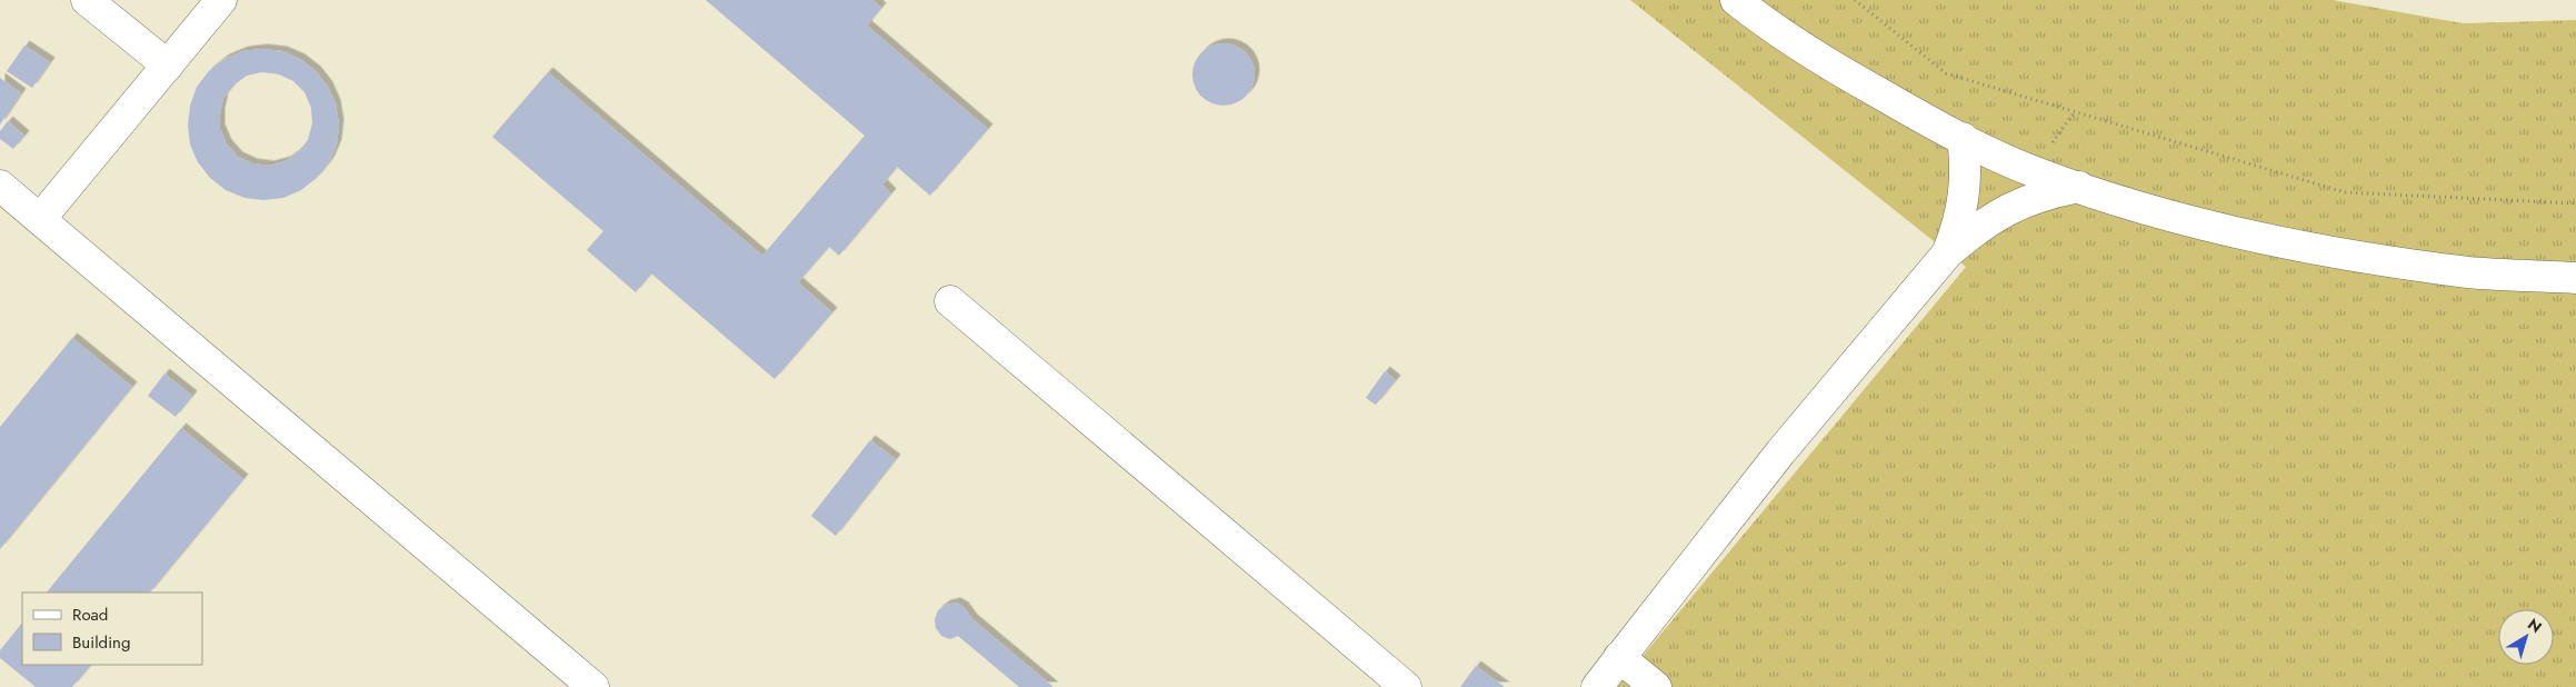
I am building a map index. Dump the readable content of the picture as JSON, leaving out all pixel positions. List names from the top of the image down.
{
  "legend": ["Road", "Building"],
  "north": "top right"
}
